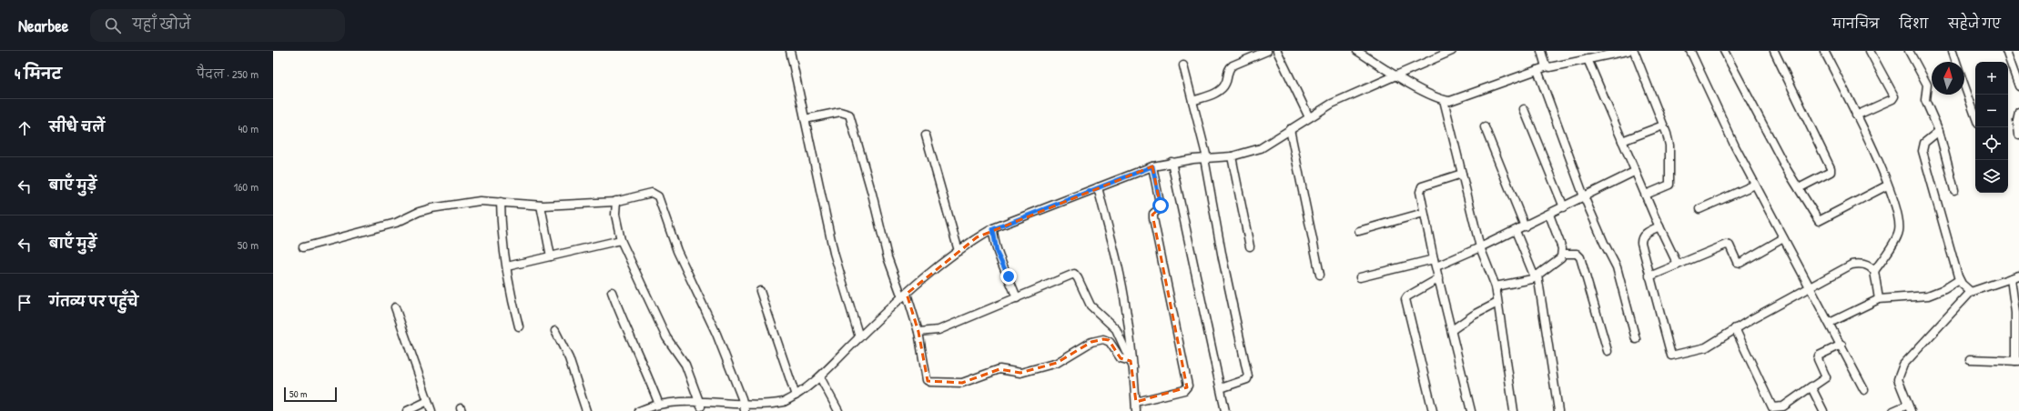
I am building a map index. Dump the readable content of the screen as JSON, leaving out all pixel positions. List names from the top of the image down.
{
  "scale_bar": "50 m",
  "north": "top",
  "page": {
    "header": "Nearbee",
    "search": "यहाँ खोजें",
    "nav": ["मानचित्र", "दिशा", "सहेजे गए"],
    "heading": ["4 मिनट", "पैदल · 250 m"],
    "map_buttons": ["+", "−"],
    "list": [
      ["सीधे चलें", "40 m"],
      ["बाएँ मुड़ें", "160 m"],
      ["बाएँ मुड़ें", "50 m"],
      "गंतव्य पर पहुँचे"
    ],
    "scale": "50 m"
  }
}
